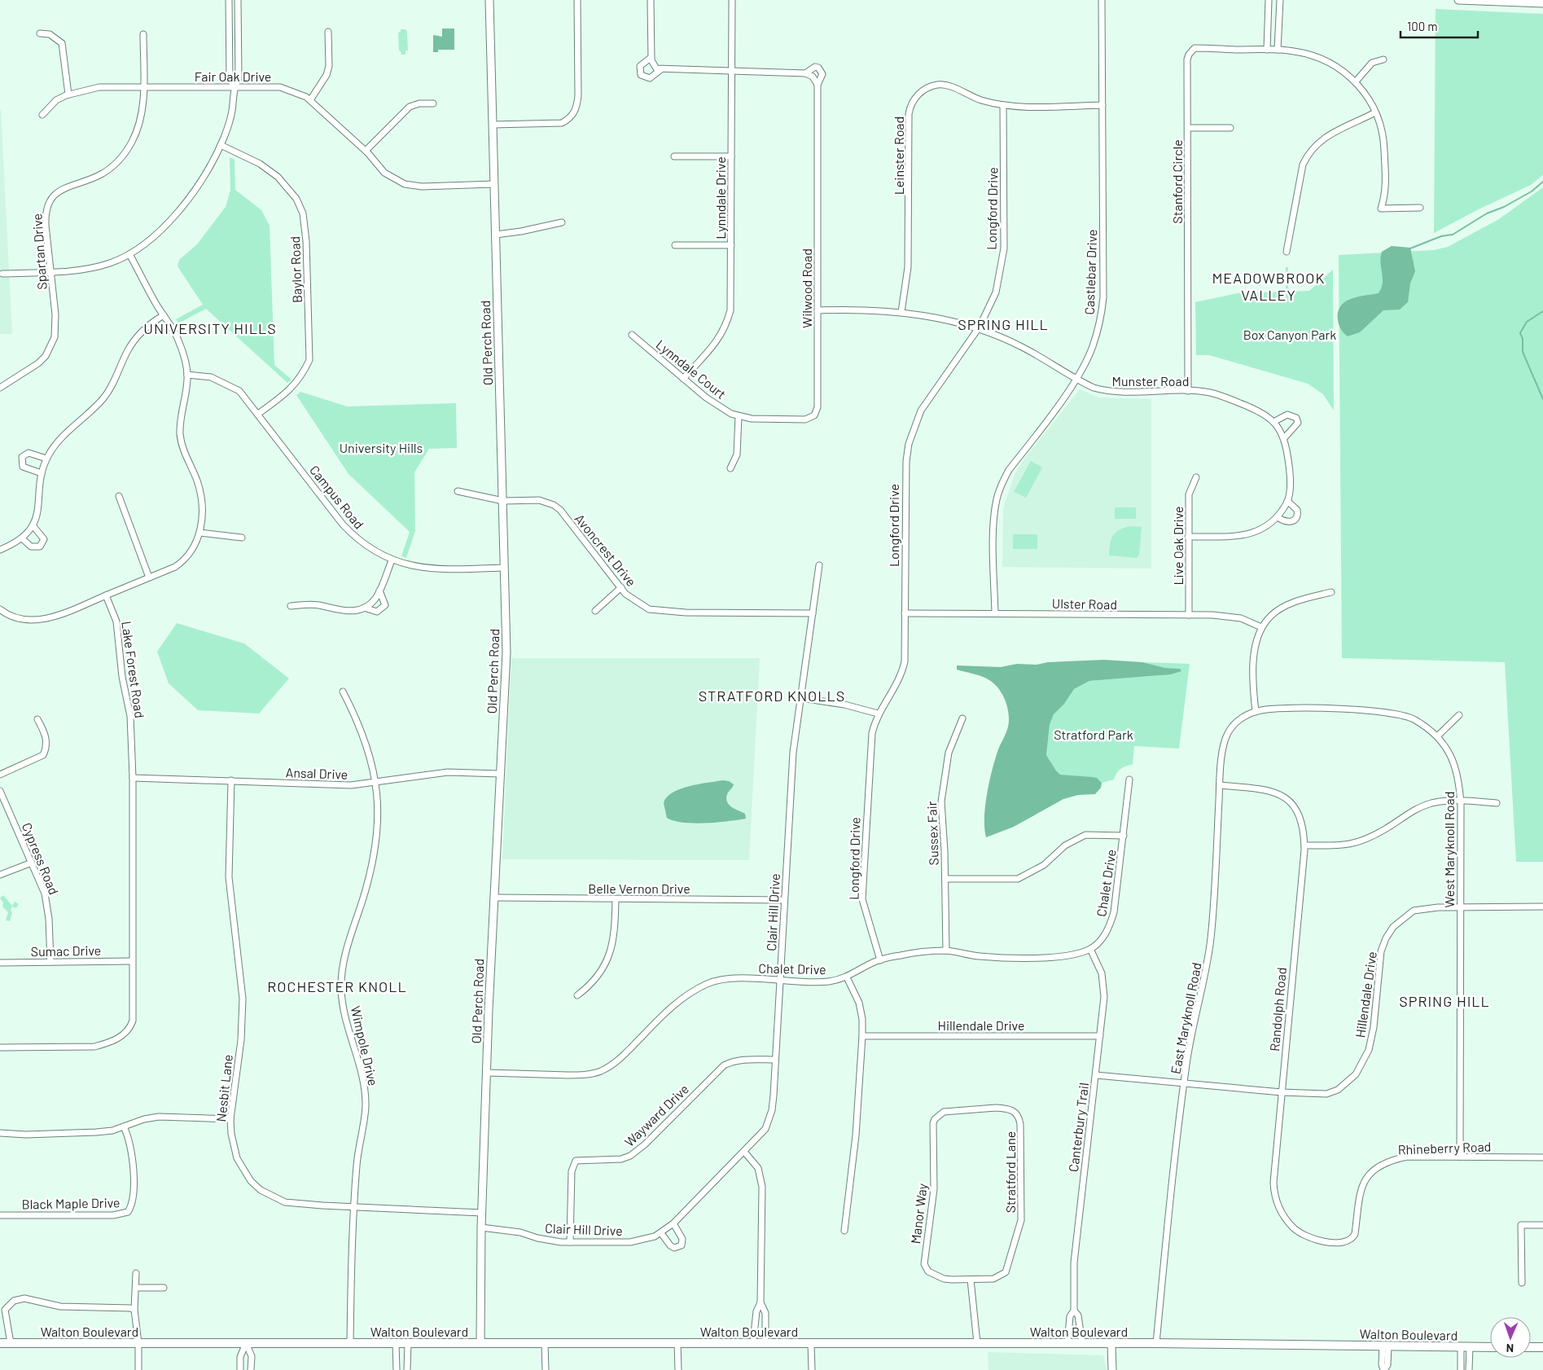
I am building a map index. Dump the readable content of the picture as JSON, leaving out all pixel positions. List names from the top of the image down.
{
  "streets": {
    "main road": ["Walton Boulevard"],
    "street": [
      "Fair Oak Drive",
      "Leinster Road",
      "Stanford Circle",
      "Lynndale Drive",
      "Longford Drive",
      "Spartan Drive",
      "Baylor Road",
      "Castlebar Drive",
      "Wilwood Road",
      "Old Perch Road",
      "Lynndale Court",
      "Munster Road",
      "Campus Road",
      "Live Oak Drive",
      "Avoncrest Drive",
      "Ulster Road",
      "Lake Forest Road",
      "Ansal Drive",
      "Sussex Fair",
      "West Maryknoll Road",
      "Cypress Road",
      "Chalet Drive",
      "Belle Vernon Drive",
      "Clair Hill Drive",
      "Sumac Drive",
      "Hillendale Drive",
      "Randolph Road",
      "East Maryknoll Road",
      "Wimpole Drive",
      "Nesbit Lane",
      "Wayward Drive",
      "Canterbury Trail",
      "Rhineberry Road",
      "Stratford Lane",
      "Black Maple Drive",
      "Manor Way"
    ]
  },
  "crossings": [
    ["Fair Oak Drive", "Spartan Drive"],
    ["Fair Oak Drive", "Old Perch Road"],
    ["Leinster Road", "Longford Drive"],
    ["Leinster Road", "Castlebar Drive"],
    ["Leinster Road", "Munster Road"],
    ["Stanford Circle", "Munster Road"],
    ["Lynndale Drive", "Wilwood Road"],
    ["Lynndale Drive", "Lynndale Court"],
    ["Longford Drive", "Munster Road"],
    ["Longford Drive", "Ulster Road"],
    ["Longford Drive", "Chalet Drive"],
    ["Baylor Road", "Campus Road"],
    ["Castlebar Drive", "Munster Road"],
    ["Castlebar Drive", "Ulster Road"],
    ["Wilwood Road", "Lynndale Court"],
    ["Wilwood Road", "Munster Road"],
    ["Old Perch Road", "Campus Road"],
    ["Old Perch Road", "Avoncrest Drive"],
    ["Old Perch Road", "Ansal Drive"],
    ["Old Perch Road", "Chalet Drive"],
    ["Old Perch Road", "Belle Vernon Drive"],
    ["Old Perch Road", "Clair Hill Drive"],
    ["Old Perch Road", "Nesbit Lane"],
    ["Old Perch Road", "Walton Boulevard"],
    ["Munster Road", "Live Oak Drive"],
    ["Live Oak Drive", "Ulster Road"],
    ["Avoncrest Drive", "Clair Hill Drive"],
    ["Lake Forest Road", "Ansal Drive"],
    ["Lake Forest Road", "Sumac Drive"],
    ["Ansal Drive", "Wimpole Drive"],
    ["Ansal Drive", "Nesbit Lane"],
    ["Sussex Fair", "Chalet Drive"],
    ["West Maryknoll Road", "Hillendale Drive"],
    ["West Maryknoll Road", "East Maryknoll Road"],
    ["West Maryknoll Road", "Rhineberry Road"],
    ["Cypress Road", "Sumac Drive"],
    ["Chalet Drive", "Clair Hill Drive"],
    ["Chalet Drive", "Canterbury Trail"],
    ["Belle Vernon Drive", "Clair Hill Drive"],
    ["Clair Hill Drive", "Wayward Drive"],
    ["Hillendale Drive", "Randolph Road"],
    ["Hillendale Drive", "East Maryknoll Road"],
    ["Hillendale Drive", "Canterbury Trail"],
    ["Randolph Road", "East Maryknoll Road"],
    ["Randolph Road", "Rhineberry Road"],
    ["East Maryknoll Road", "Walton Boulevard"],
    ["Wimpole Drive", "Nesbit Lane"],
    ["Wimpole Drive", "Walton Boulevard"],
    ["Canterbury Trail", "Walton Boulevard"],
    ["Stratford Lane", "Manor Way"]
  ],
  "districts": [
    "MEADOWBROOK VALLEY",
    "SPRING HILL",
    "UNIVERSITY HILLS",
    "STRATFORD KNOLLS",
    "ROCHESTER KNOLL",
    "SPRING HILL"
  ],
  "parks": ["Box Canyon Park", "University Hills", "Stratford Park"],
  "scale_bar": "100 m",
  "north": "bottom"
}
